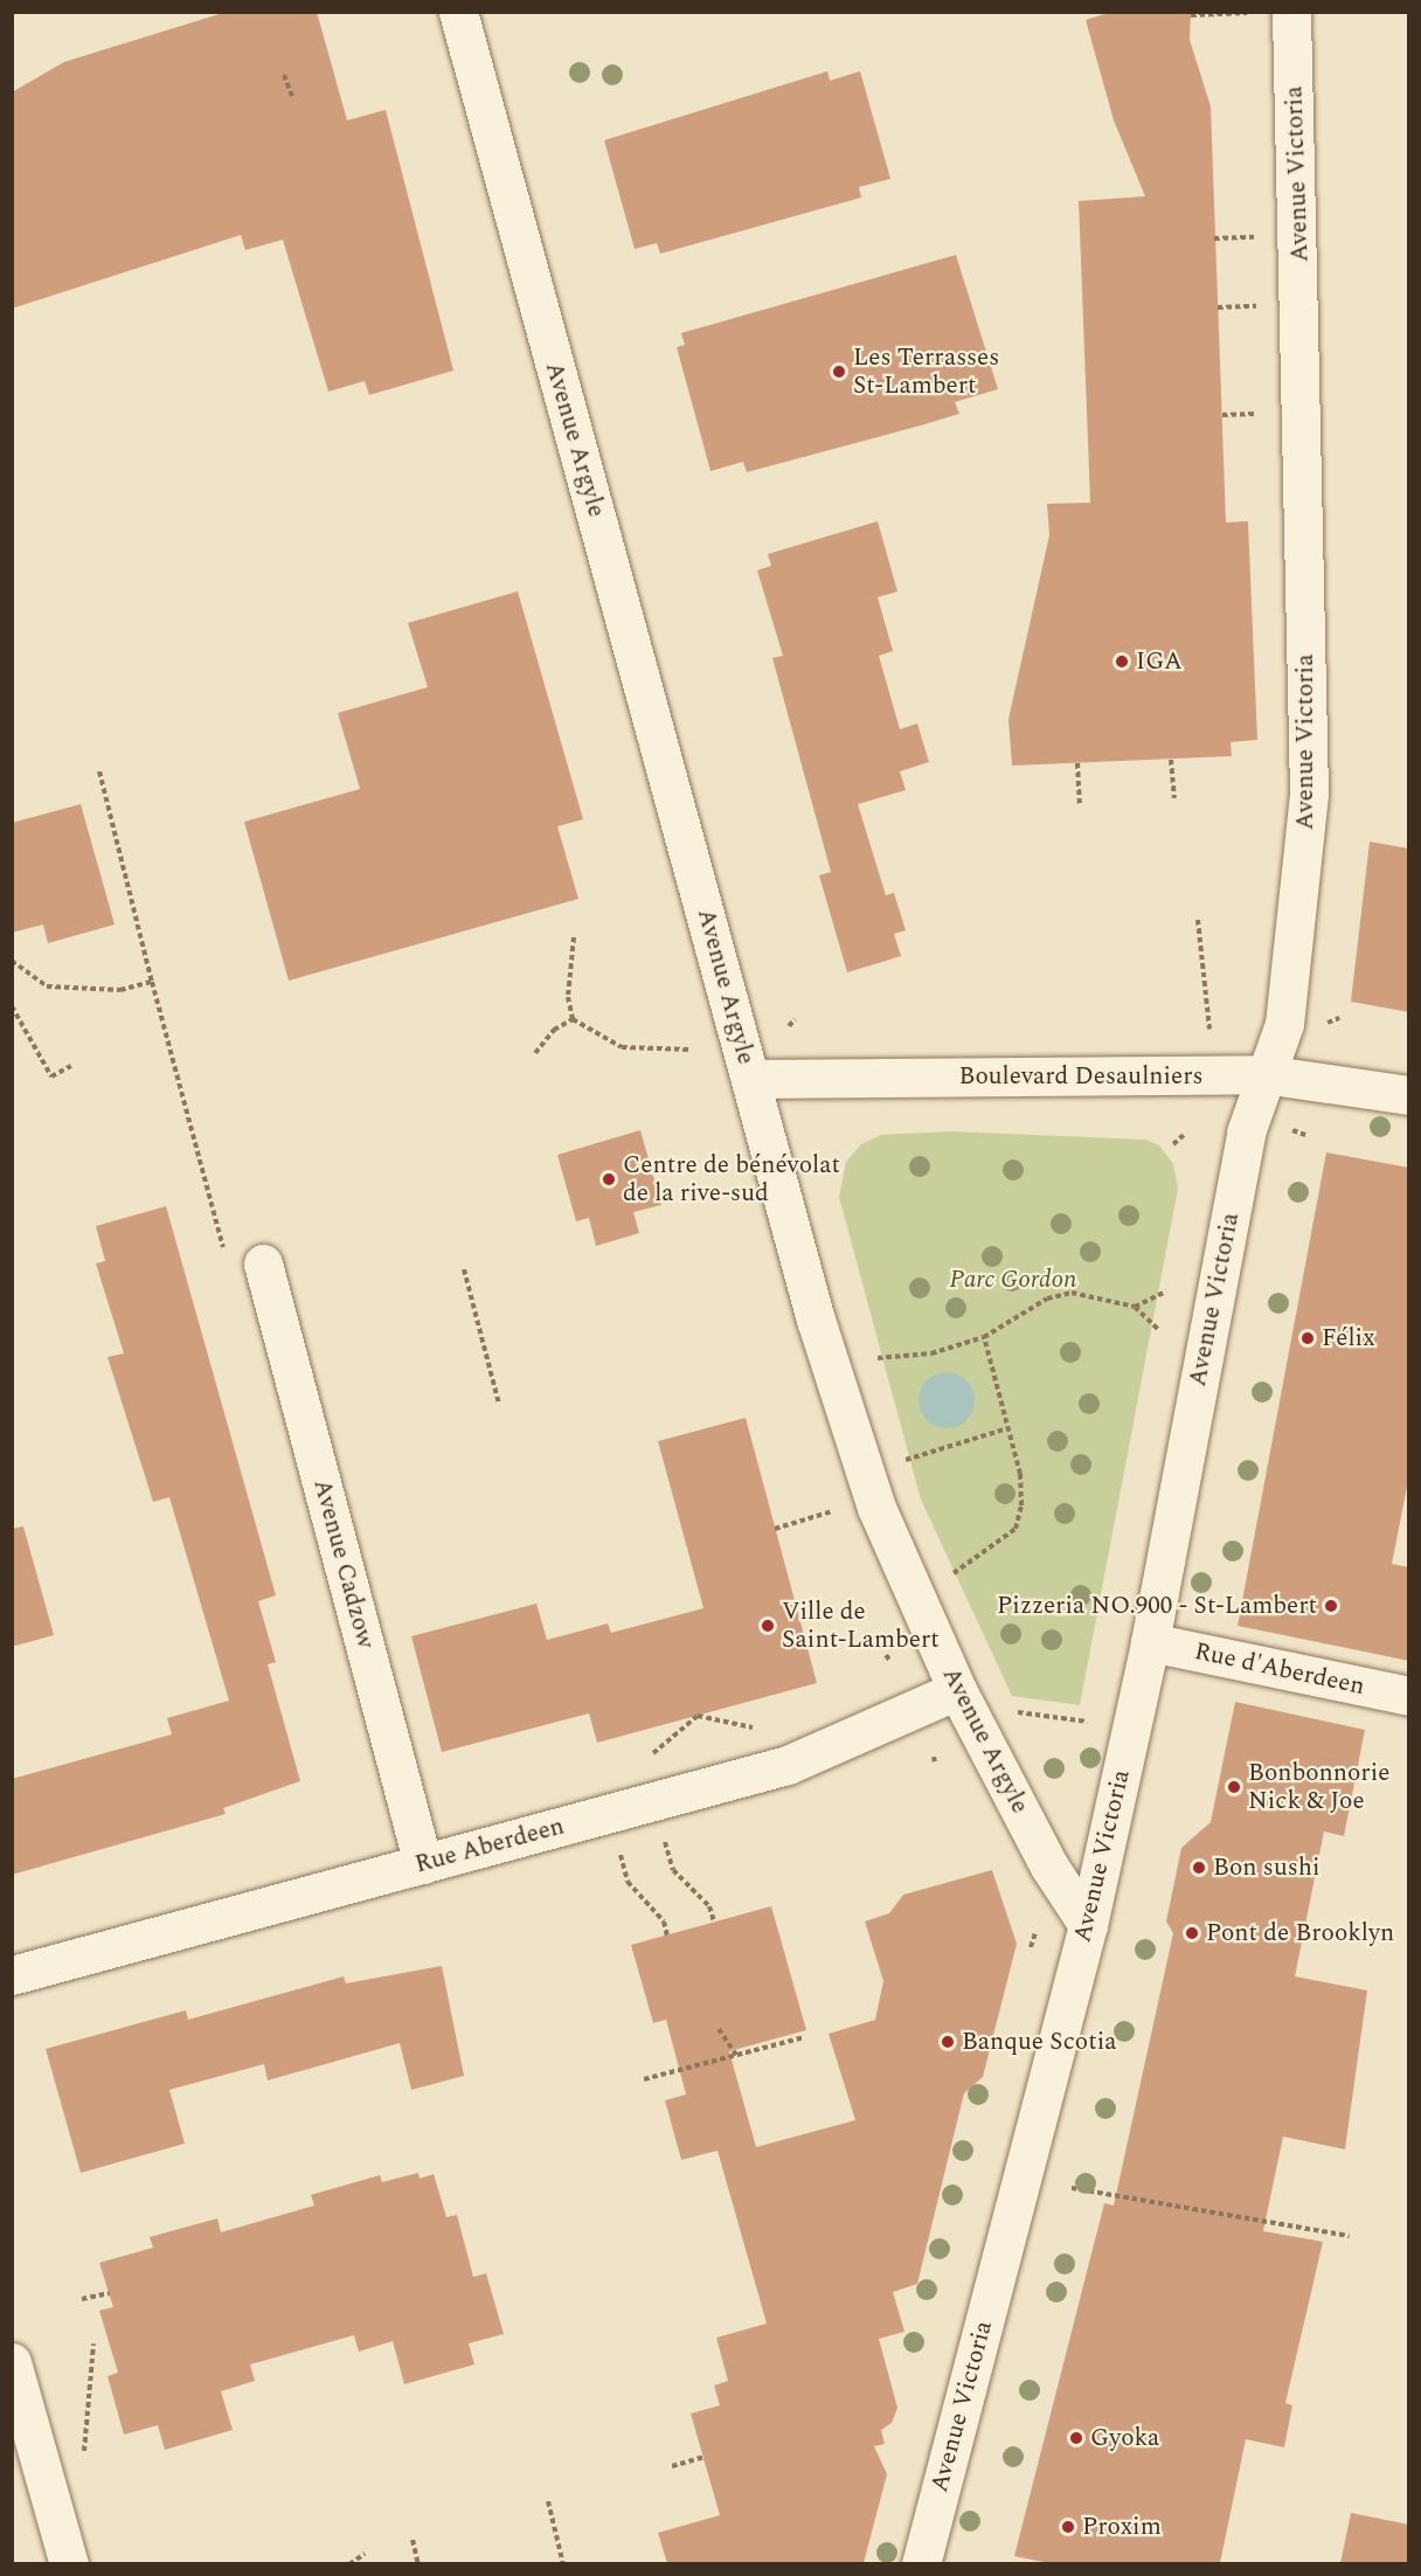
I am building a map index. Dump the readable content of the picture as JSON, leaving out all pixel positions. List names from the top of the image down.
{
  "streets": {
    "street": [
      "Avenue Victoria",
      "Avenue Argyle",
      "Boulevard Desaulniers",
      "Avenue Cadzow",
      "Rue d'Aberdeen",
      "Rue Aberdeen"
    ]
  },
  "crossings": [
    ["Avenue Victoria", "Avenue Argyle"],
    ["Avenue Victoria", "Boulevard Desaulniers"],
    ["Avenue Victoria", "Rue d'Aberdeen"],
    ["Avenue Argyle", "Boulevard Desaulniers"],
    ["Avenue Argyle", "Rue Aberdeen"],
    ["Avenue Cadzow", "Rue Aberdeen"]
  ],
  "parks": ["Parc Gordon"],
  "places": [
    "Les Terrasses St-Lambert",
    "IGA",
    "Centre de bénévolat de la rive-sud",
    "Félix",
    "Pizzeria NO.900 - St-Lambert",
    "Ville de Saint-Lambert",
    "Bonbonnorie Nick & Joe",
    "Bon sushi",
    "Pont de Brooklyn",
    "Banque Scotia",
    "Gyoka",
    "Proxim"
  ]
}
